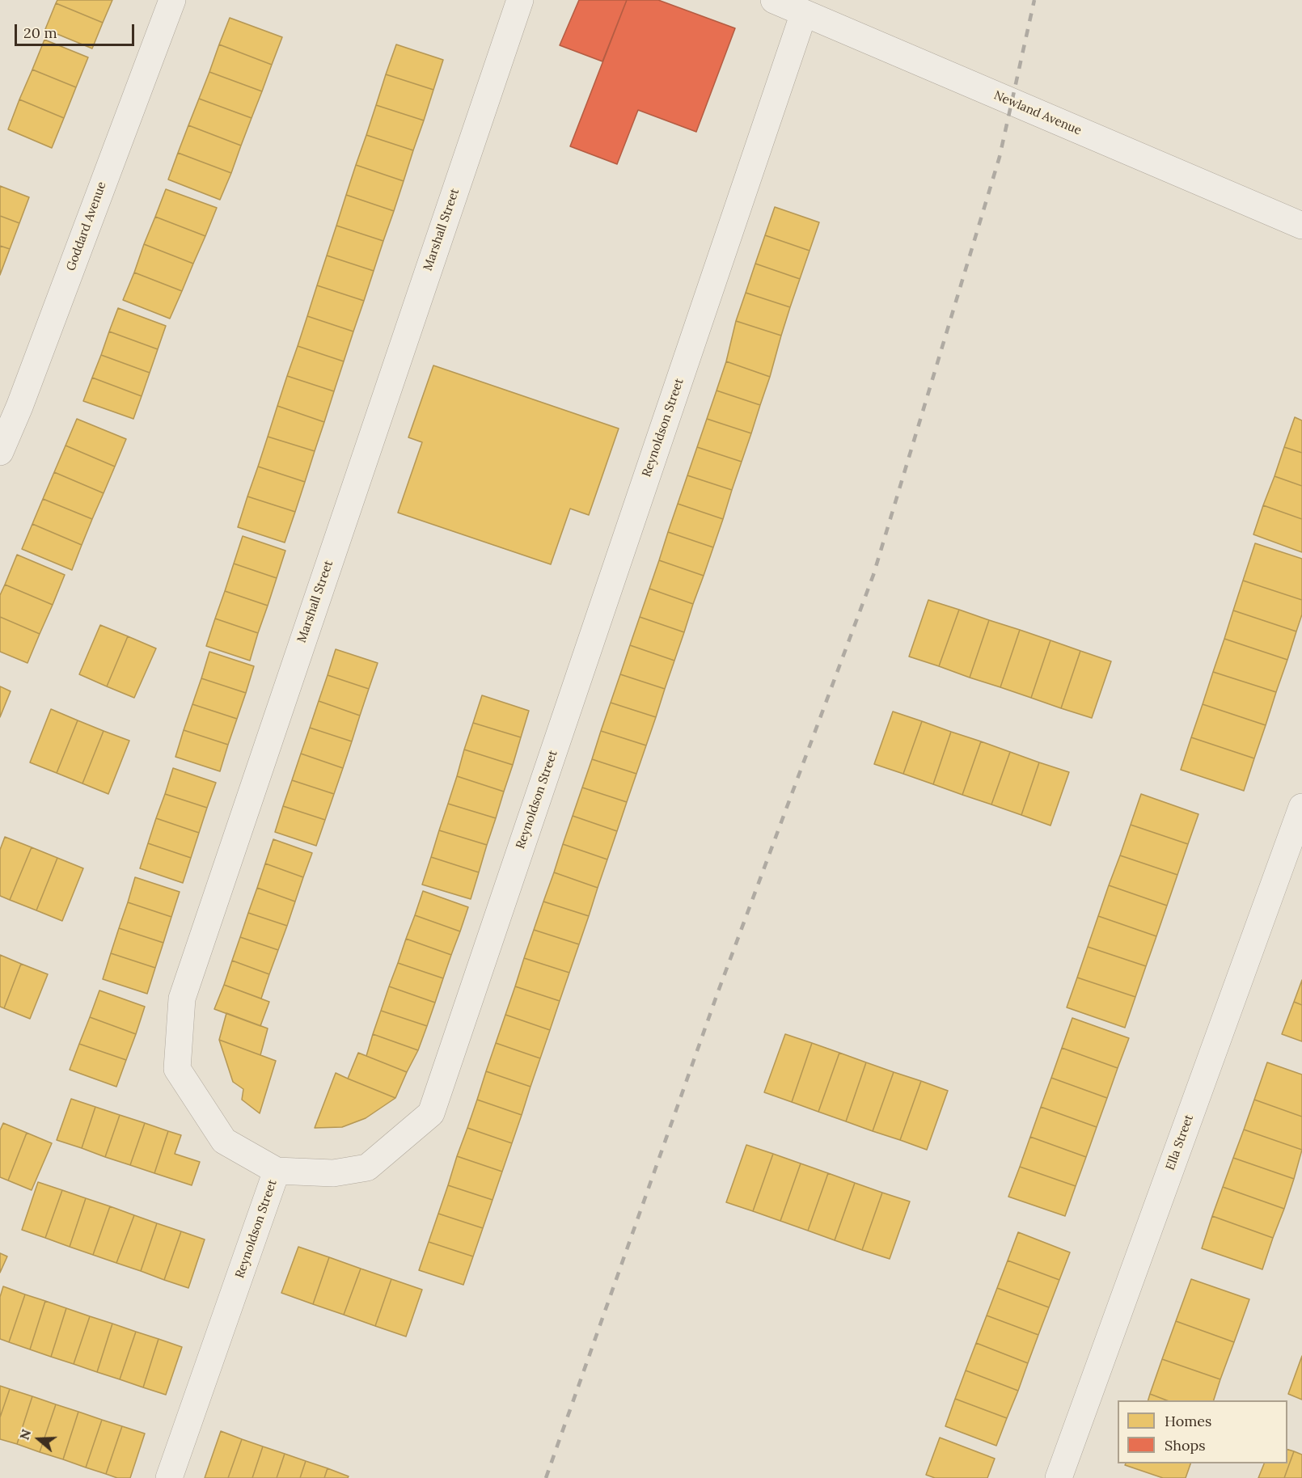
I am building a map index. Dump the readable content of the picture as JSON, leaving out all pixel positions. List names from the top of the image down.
{
  "streets": {
    "street": [
      "Newland Avenue",
      "Goddard Avenue",
      "Marshall Street",
      "Reynoldson Street",
      "Ella Street"
    ]
  },
  "crossings": [
    ["Newland Avenue", "Reynoldson Street"],
    ["Marshall Street", "Reynoldson Street"]
  ],
  "legend": ["Homes", "Shops"],
  "scale_bar": "20 m",
  "north": "left"
}
